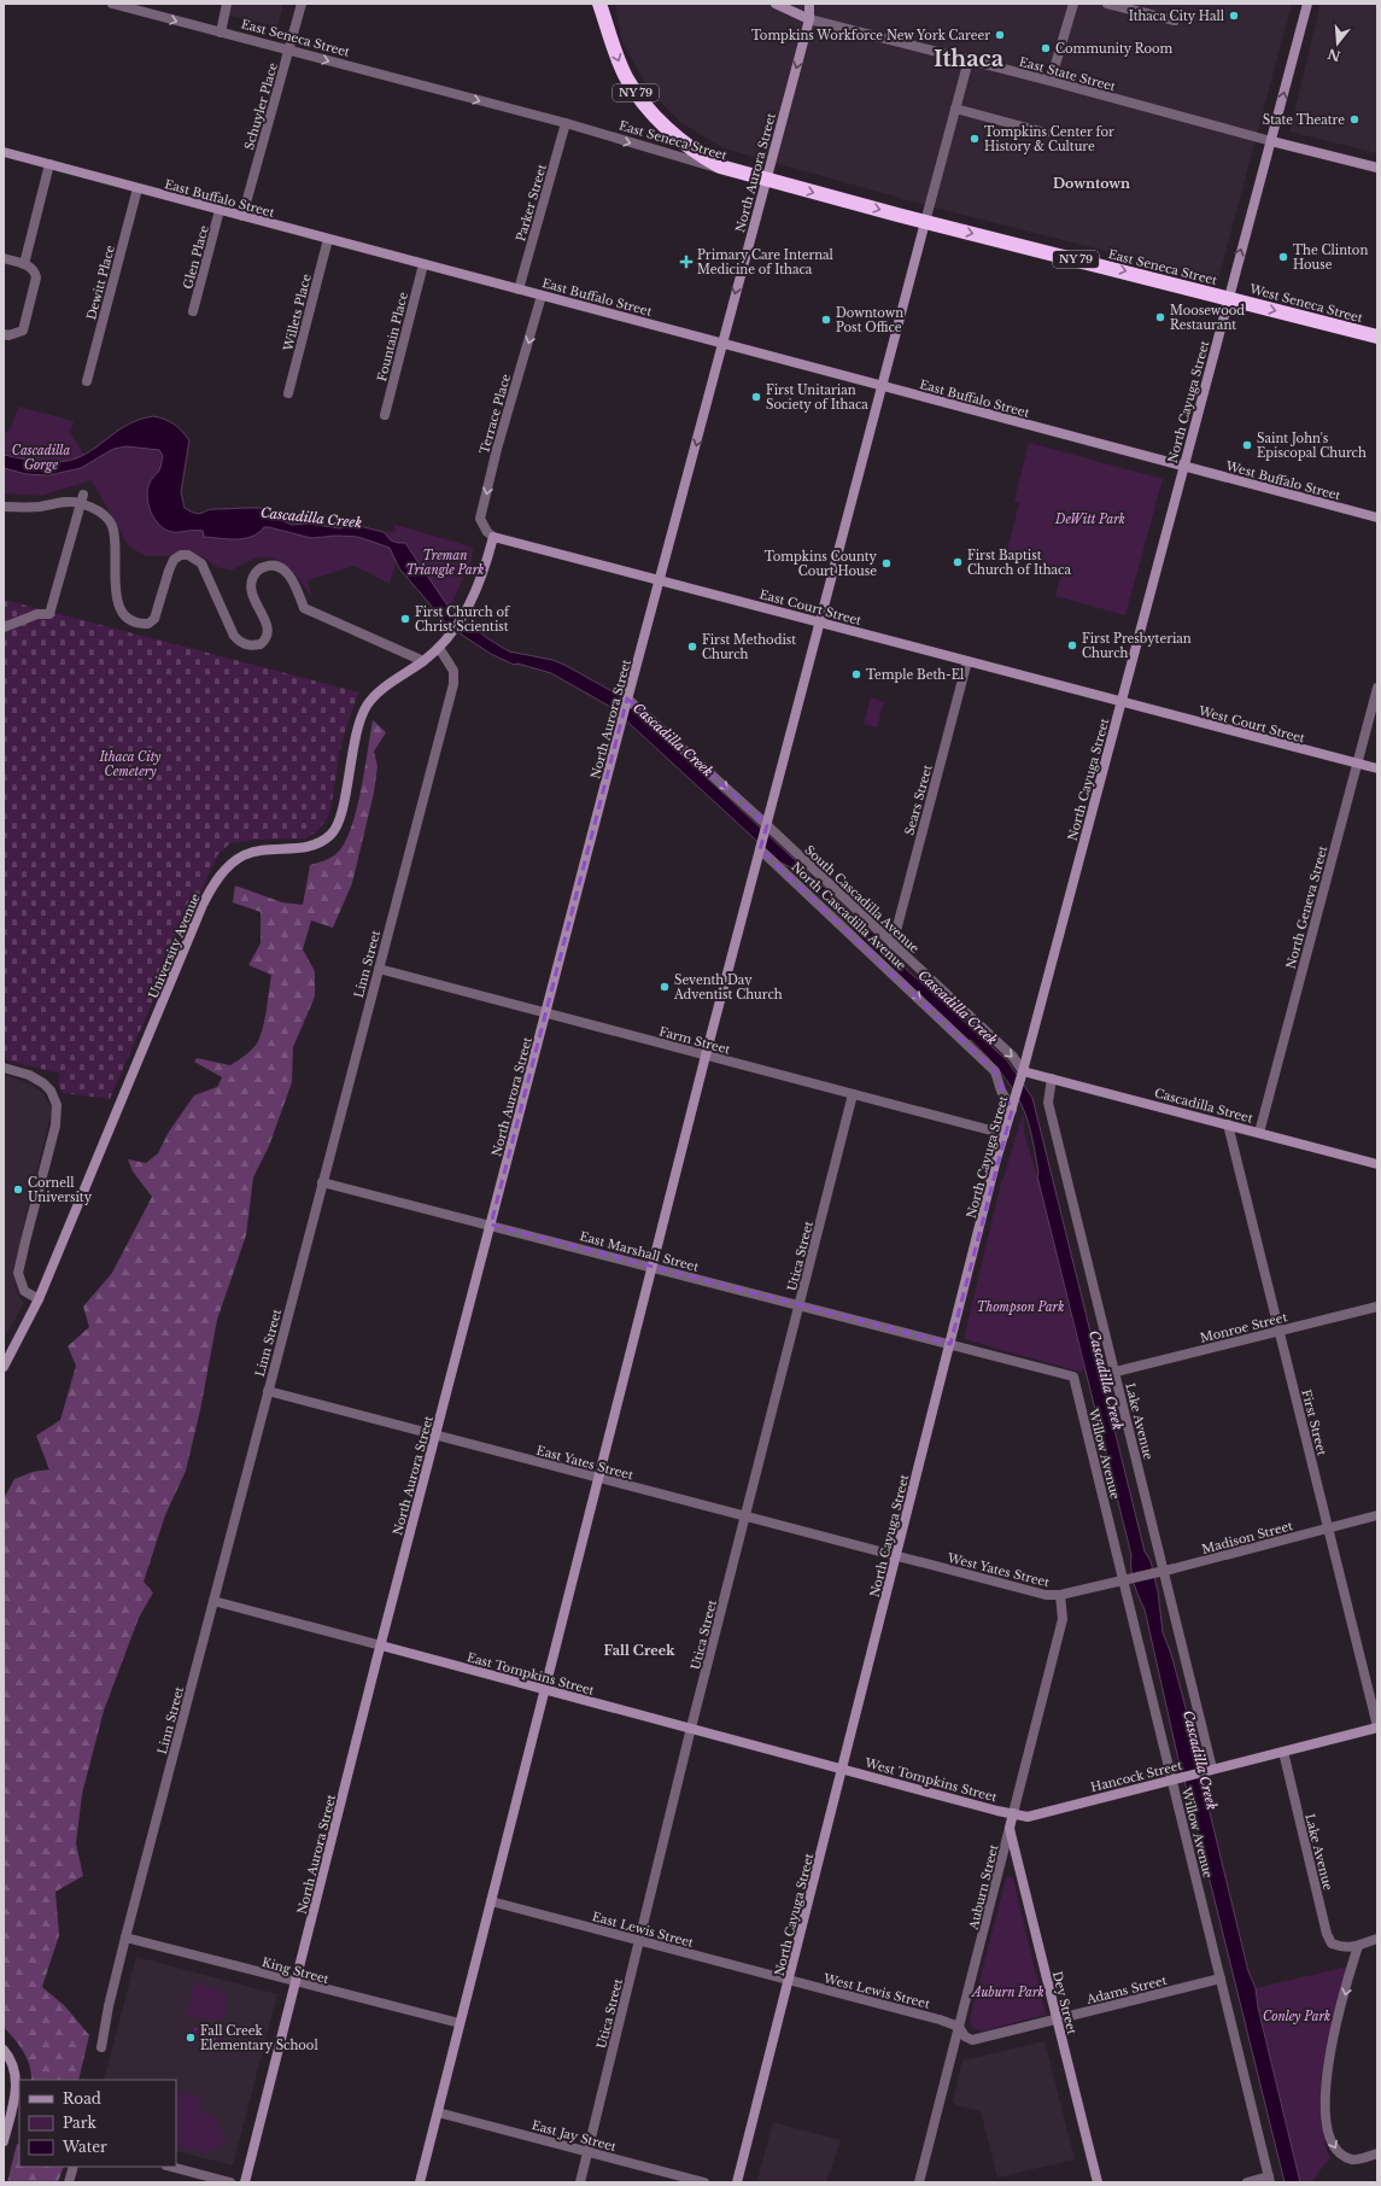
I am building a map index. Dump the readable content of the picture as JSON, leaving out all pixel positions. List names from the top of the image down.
{
  "streets": {
    "highway": ["East Seneca Street", "NY 79", "West Seneca Street"],
    "street": [
      "East State Street",
      "Schuyler Place",
      "North Aurora Street",
      "East Buffalo Street",
      "Parker Street",
      "Glen Place",
      "Dewitt Place",
      "Willets Place",
      "Fountain Place",
      "North Cayuga Street",
      "Terrace Place",
      "West Buffalo Street",
      "East Court Street",
      "West Court Street",
      "Sears Street",
      "South Cascadilla Avenue",
      "North Geneva Street",
      "North Cascadilla Avenue",
      "University Avenue",
      "Linn Street",
      "Farm Street",
      "Cascadilla Street",
      "East Marshall Street",
      "Utica Street",
      "Monroe Street",
      "Lake Avenue",
      "First Street",
      "Willow Avenue",
      "East Yates Street",
      "Madison Street",
      "West Yates Street",
      "East Tompkins Street",
      "Hancock Street",
      "West Tompkins Street",
      "Auburn Street",
      "East Lewis Street",
      "King Street",
      "Adams Street",
      "West Lewis Street",
      "Dey Street",
      "East Jay Street"
    ]
  },
  "crossings": [
    ["East Seneca Street", "NY 79"],
    ["East Seneca Street", "Schuyler Place"],
    ["East Seneca Street", "North Aurora Street"],
    ["East Seneca Street", "Parker Street"],
    ["East Seneca Street", "West Seneca Street"],
    ["East Seneca Street", "North Cayuga Street"],
    ["East State Street", "North Aurora Street"],
    ["East State Street", "North Cayuga Street"],
    ["Schuyler Place", "East Buffalo Street"],
    ["North Aurora Street", "East Buffalo Street"],
    ["North Aurora Street", "East Court Street"],
    ["North Aurora Street", "Farm Street"],
    ["North Aurora Street", "East Marshall Street"],
    ["North Aurora Street", "East Yates Street"],
    ["North Aurora Street", "East Tompkins Street"],
    ["North Aurora Street", "King Street"],
    ["East Buffalo Street", "Parker Street"],
    ["East Buffalo Street", "Glen Place"],
    ["East Buffalo Street", "Dewitt Place"],
    ["East Buffalo Street", "Willets Place"],
    ["East Buffalo Street", "Fountain Place"],
    ["East Buffalo Street", "North Cayuga Street"],
    ["East Buffalo Street", "Terrace Place"],
    ["East Buffalo Street", "West Buffalo Street"],
    ["West Seneca Street", "North Cayuga Street"],
    ["North Cayuga Street", "West Buffalo Street"],
    ["North Cayuga Street", "East Court Street"],
    ["North Cayuga Street", "West Court Street"],
    ["North Cayuga Street", "South Cascadilla Avenue"],
    ["North Cayuga Street", "North Cascadilla Avenue"],
    ["North Cayuga Street", "Farm Street"],
    ["North Cayuga Street", "Cascadilla Street"],
    ["North Cayuga Street", "East Marshall Street"],
    ["North Cayuga Street", "East Yates Street"],
    ["North Cayuga Street", "West Yates Street"],
    ["North Cayuga Street", "East Tompkins Street"],
    ["North Cayuga Street", "West Tompkins Street"],
    ["North Cayuga Street", "East Lewis Street"],
    ["North Cayuga Street", "West Lewis Street"],
    ["Terrace Place", "East Court Street"],
    ["Terrace Place", "University Avenue"],
    ["East Court Street", "West Court Street"],
    ["East Court Street", "Sears Street"],
    ["East Court Street", "University Avenue"],
    ["West Court Street", "North Geneva Street"],
    ["Sears Street", "South Cascadilla Avenue"],
    ["South Cascadilla Avenue", "Cascadilla Street"],
    ["North Geneva Street", "Cascadilla Street"],
    ["University Avenue", "Linn Street"],
    ["Linn Street", "Farm Street"],
    ["Linn Street", "East Marshall Street"],
    ["Linn Street", "East Yates Street"],
    ["Linn Street", "East Tompkins Street"],
    ["Linn Street", "King Street"],
    ["Farm Street", "Utica Street"],
    ["Cascadilla Street", "Lake Avenue"],
    ["Cascadilla Street", "First Street"],
    ["East Marshall Street", "Utica Street"],
    ["East Marshall Street", "Willow Avenue"],
    ["Utica Street", "East Yates Street"],
    ["Utica Street", "East Tompkins Street"],
    ["Utica Street", "East Lewis Street"],
    ["Utica Street", "East Jay Street"],
    ["Monroe Street", "Lake Avenue"],
    ["Monroe Street", "First Street"],
    ["Lake Avenue", "Madison Street"],
    ["Lake Avenue", "Hancock Street"],
    ["First Street", "Madison Street"],
    ["First Street", "Hancock Street"],
    ["Willow Avenue", "Madison Street"],
    ["Willow Avenue", "West Yates Street"],
    ["Willow Avenue", "Hancock Street"],
    ["Willow Avenue", "Adams Street"],
    ["East Yates Street", "West Yates Street"],
    ["Madison Street", "West Yates Street"],
    ["West Yates Street", "Auburn Street"],
    ["East Tompkins Street", "West Tompkins Street"],
    ["Hancock Street", "West Tompkins Street"],
    ["Hancock Street", "Auburn Street"],
    ["West Tompkins Street", "Auburn Street"],
    ["Auburn Street", "Adams Street"],
    ["Auburn Street", "West Lewis Street"],
    ["Auburn Street", "Dey Street"],
    ["East Lewis Street", "West Lewis Street"],
    ["Adams Street", "West Lewis Street"],
    ["Adams Street", "Dey Street"]
  ],
  "one_way": [
    "East Seneca Street",
    "West Seneca Street",
    "Terrace Place",
    "South Cascadilla Avenue",
    "North Cascadilla Avenue"
  ],
  "districts": ["Ithaca", "Downtown", "Fall Creek"],
  "water": ["Cascadilla Creek"],
  "parks": [
    "Cascadilla Gorge",
    "DeWitt Park",
    "Treman Triangle Park",
    "Ithaca City Cemetery",
    "Thompson Park",
    "Auburn Park",
    "Conley Park"
  ],
  "places": {
    "other": [
      "Ithaca City Hall",
      "Tompkins Workforce New York Career",
      "Community Room",
      "State Theatre",
      "Tompkins Center for History & Culture",
      "The Clinton House",
      "Moosewood Restaurant",
      "Downtown Post Office",
      "First Unitarian Society of Ithaca",
      "Saint John's Episcopal Church",
      "First Baptist Church of Ithaca",
      "Tompkins County Court House",
      "First Church of Christ Scientist",
      "First Presbyterian Church",
      "First Methodist Church",
      "Temple Beth-El",
      "Seventh Day Adventist Church",
      "Cornell University",
      "Fall Creek Elementary School"
    ],
    "health": ["Primary Care Internal Medicine of Ithaca"]
  },
  "legend": ["Road", "Park", "Water"],
  "north": "bottom"
}
